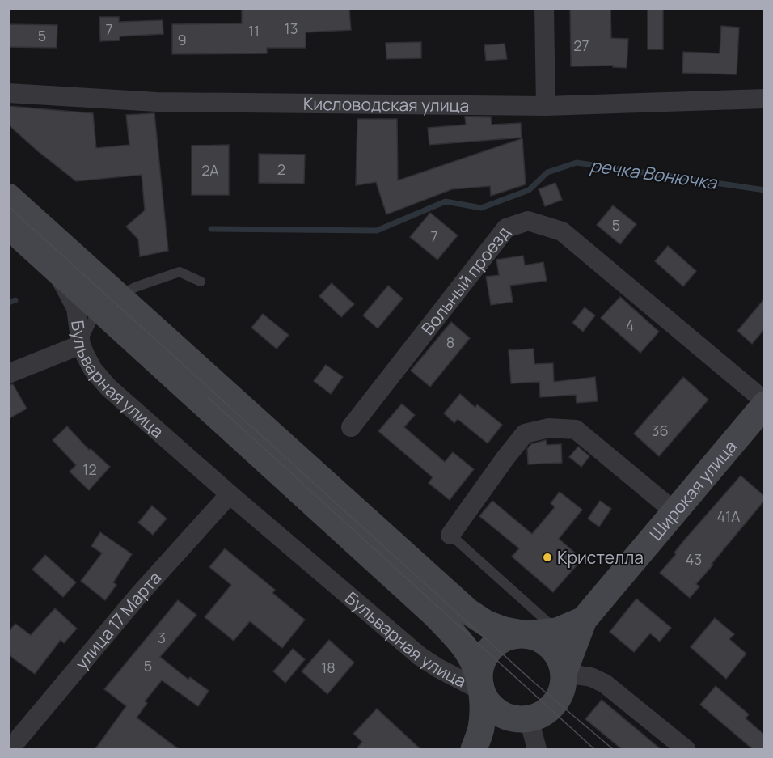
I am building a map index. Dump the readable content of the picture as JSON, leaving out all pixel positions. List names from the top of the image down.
{
  "streets": {
    "main road": ["Бульварная улица", "Широкая улица"],
    "street": ["Кисловодская улица", "Вольный проезд", "улица 17 Марта"]
  },
  "crossings": [
    ["Вольный проезд", "Широкая улица"],
    ["Бульварная улица", "Широкая улица"],
    ["Бульварная улица", "улица 17 Марта"]
  ],
  "water": ["речка Вонючка"],
  "places": ["Кристелла"],
  "house_numbers": [
    "13",
    "7",
    "11",
    "5",
    "9",
    "27",
    "2",
    "2А",
    "5",
    "7",
    "4",
    "8",
    "36",
    "12",
    "41А",
    "43",
    "3",
    "5",
    "18"
  ]
}
